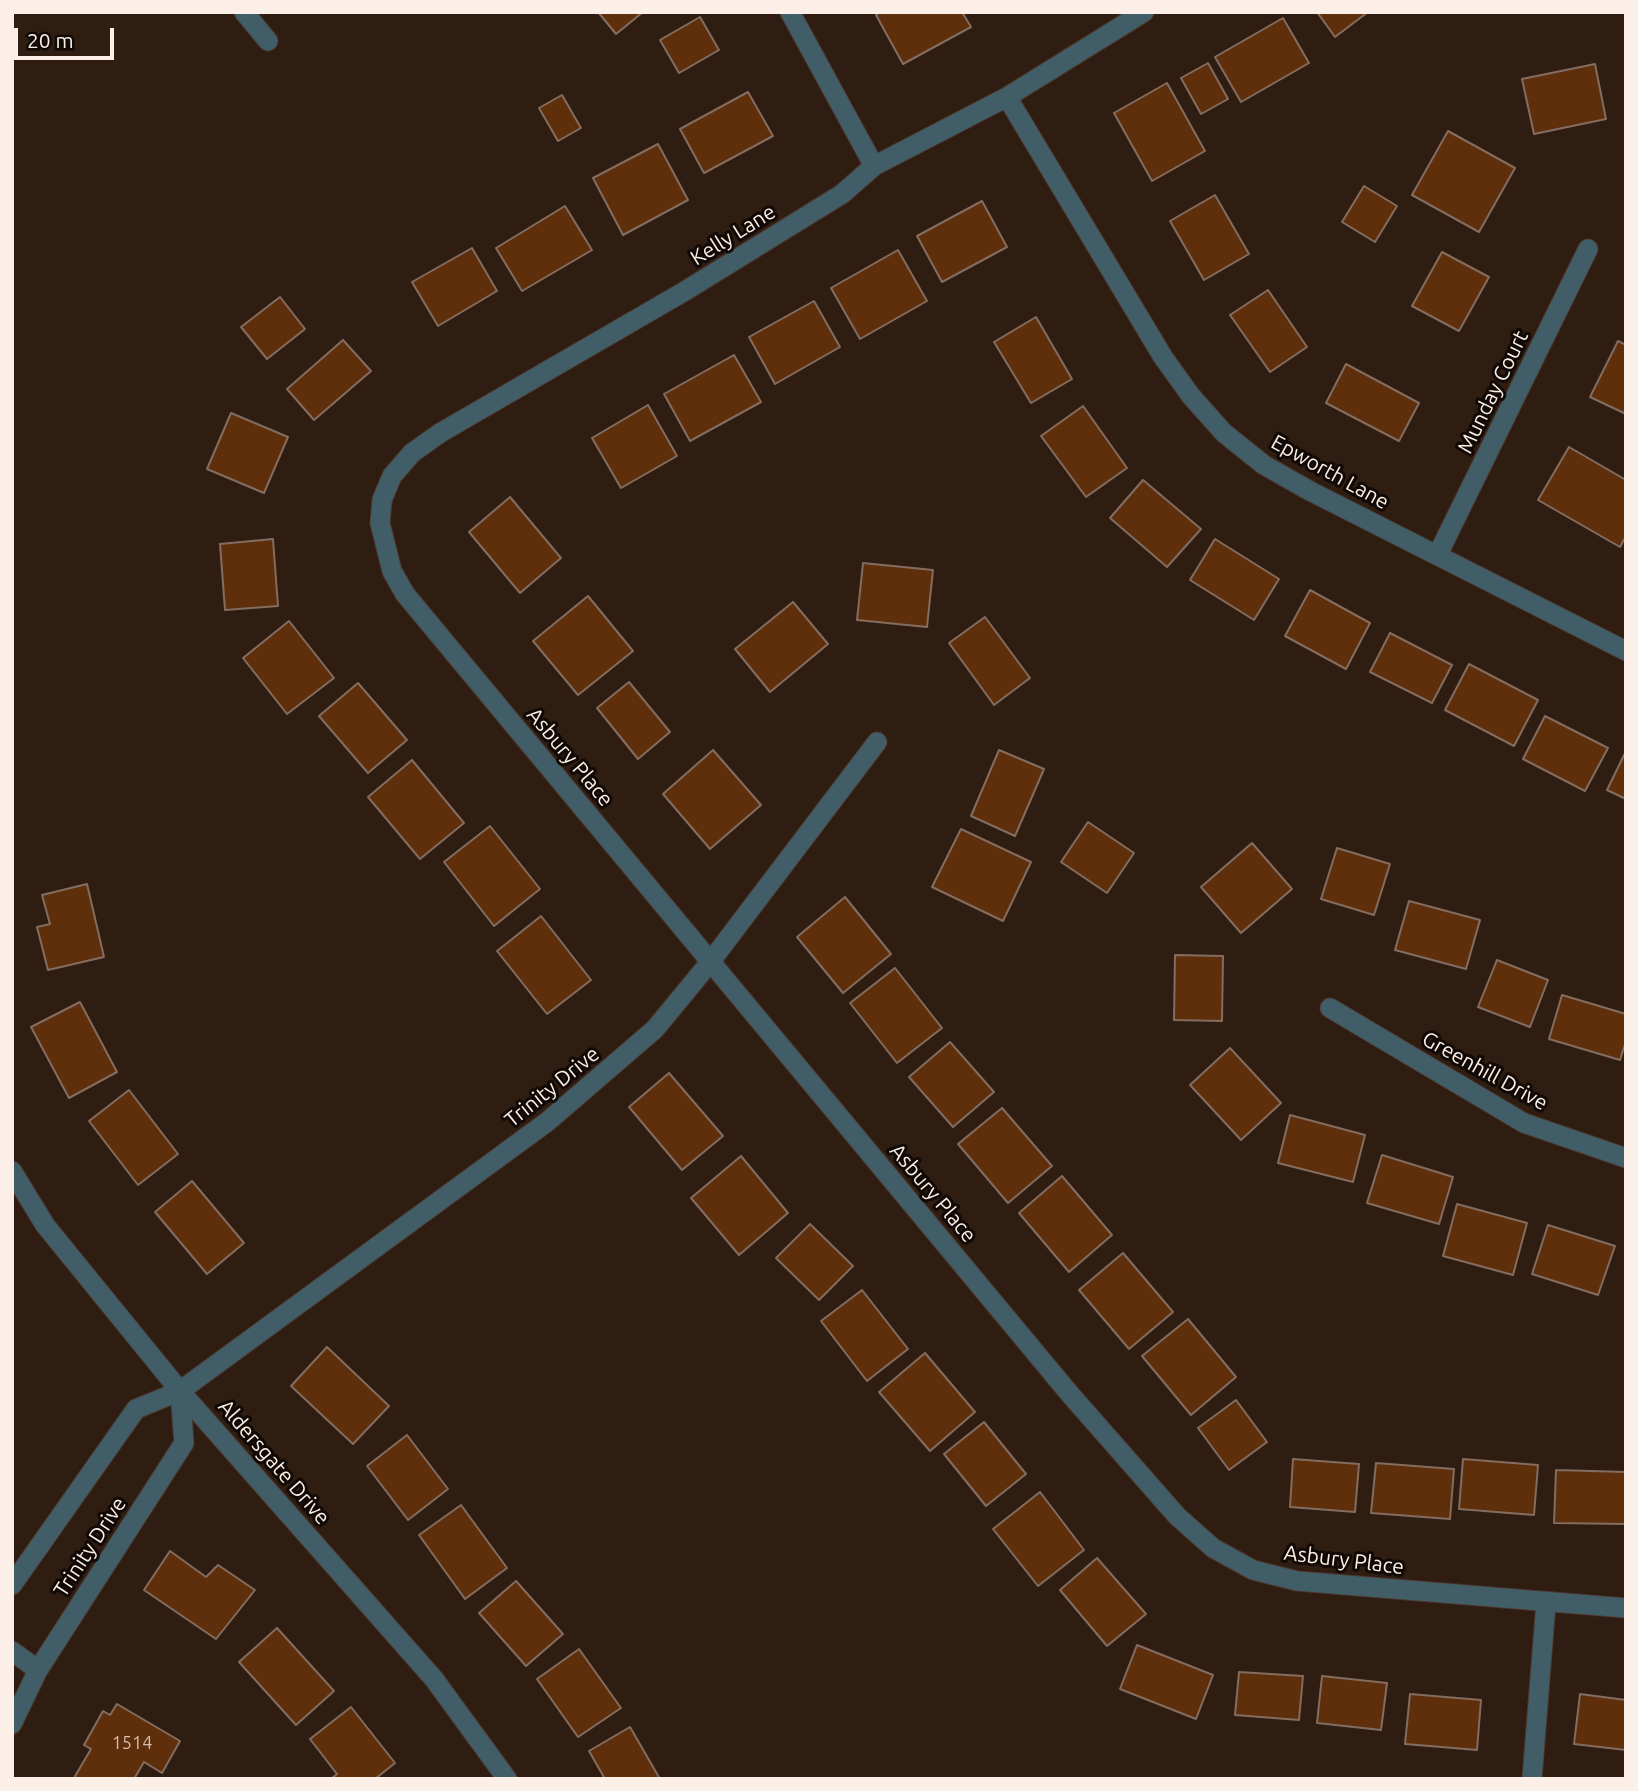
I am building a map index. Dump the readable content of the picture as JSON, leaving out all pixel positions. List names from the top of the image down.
{
  "streets": {
    "street": [
      "Kelly Lane",
      "Munday Court",
      "Epworth Lane",
      "Asbury Place",
      "Greenhill Drive",
      "Trinity Drive",
      "Aldersgate Drive"
    ]
  },
  "crossings": [
    ["Kelly Lane", "Epworth Lane"],
    ["Kelly Lane", "Asbury Place"],
    ["Munday Court", "Epworth Lane"],
    ["Asbury Place", "Trinity Drive"],
    ["Trinity Drive", "Aldersgate Drive"]
  ],
  "house_numbers": ["1514"],
  "scale_bar": "20 m"
}
